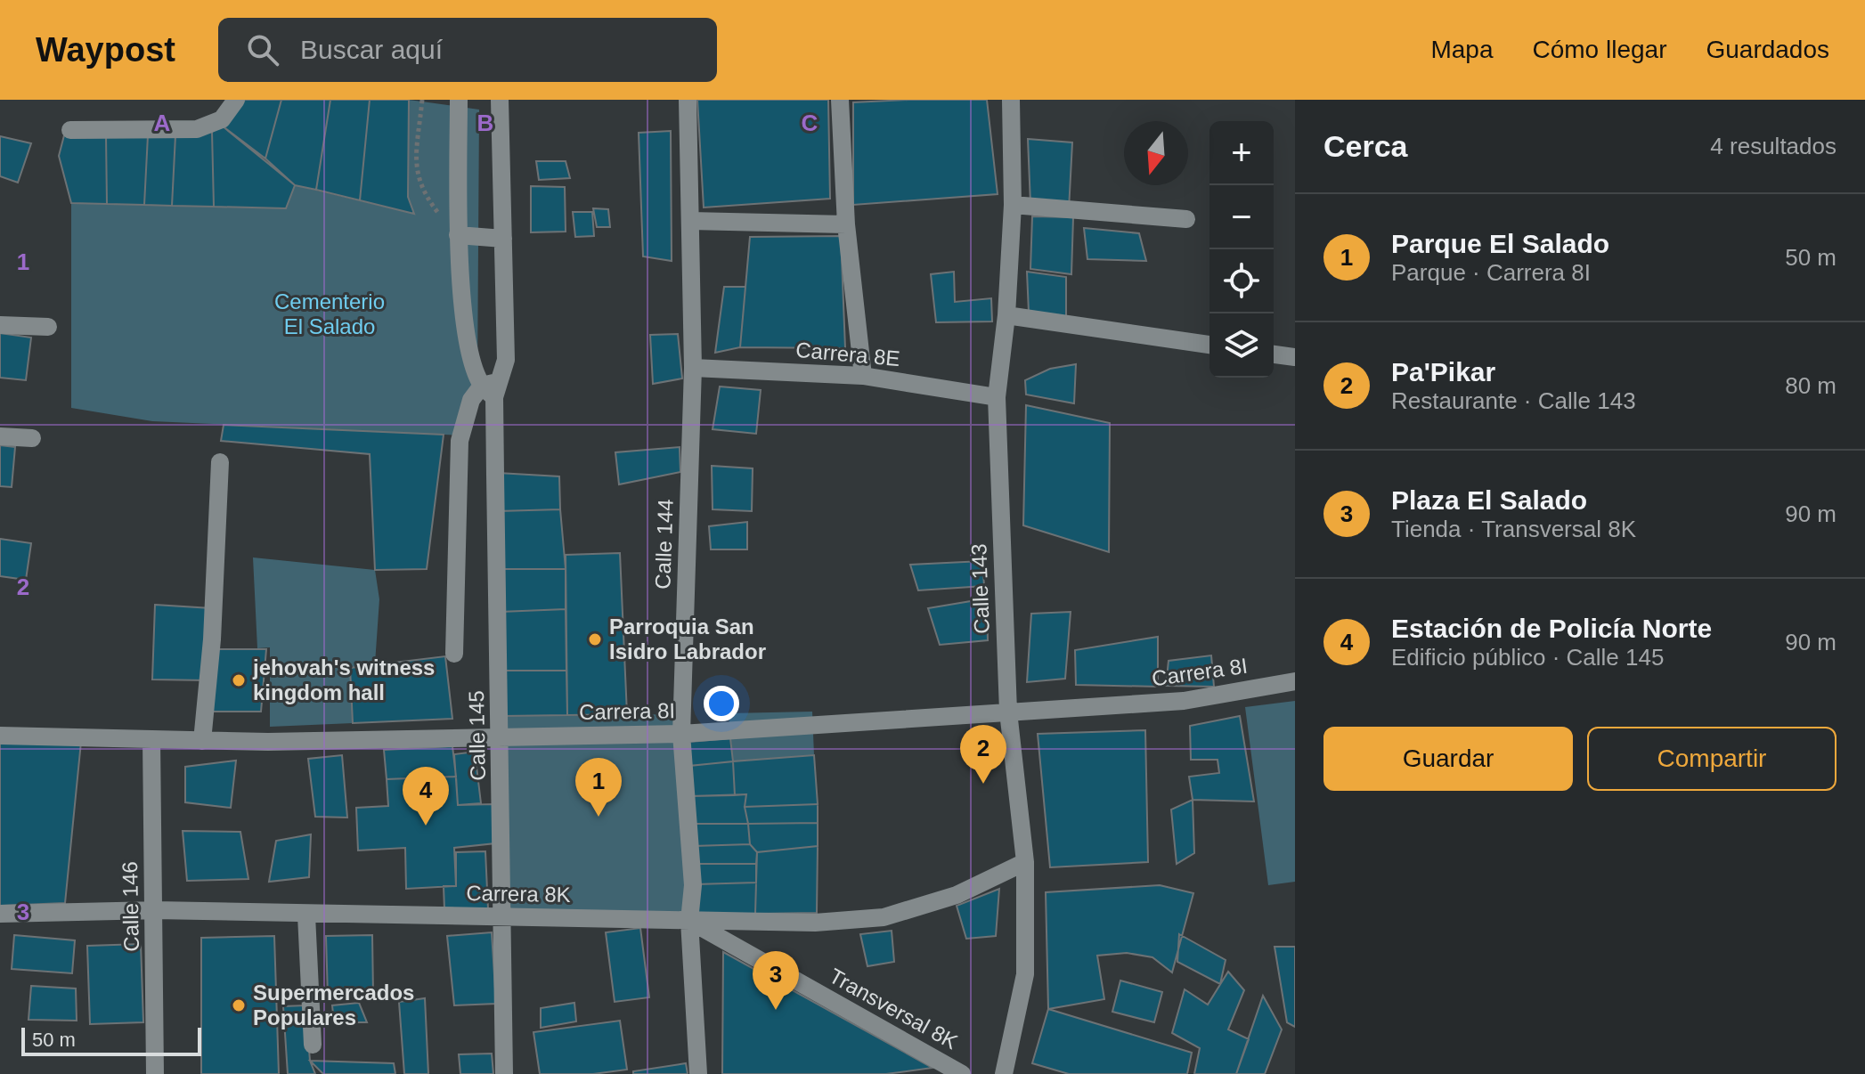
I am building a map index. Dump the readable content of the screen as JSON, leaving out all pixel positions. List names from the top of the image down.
{
  "streets": {
    "street": [
      "Carrera 8E",
      "Calle 144",
      "Calle 143",
      "Carrera 8I",
      "Calle 145",
      "Carrera 8K",
      "Calle 146",
      "Transversal 8K"
    ]
  },
  "crossings": [
    ["Carrera 8E", "Calle 144"],
    ["Carrera 8E", "Calle 143"],
    ["Calle 144", "Carrera 8I"],
    ["Calle 144", "Carrera 8K"],
    ["Calle 144", "Transversal 8K"],
    ["Calle 143", "Carrera 8I"],
    ["Calle 143", "Carrera 8K"],
    ["Carrera 8I", "Calle 145"],
    ["Carrera 8I", "Calle 146"],
    ["Calle 145", "Carrera 8K"],
    ["Carrera 8K", "Calle 146"],
    ["Carrera 8K", "Transversal 8K"]
  ],
  "parks": ["Cementerio El Salado"],
  "places": ["Parroquia San Isidro Labrador", "jehovah's witness kingdom hall", "Supermercados Populares"],
  "scale_bar": "50 m",
  "north": "bottom",
  "page": {
    "header": "Waypost",
    "search": "Buscar aquí",
    "nav": ["Mapa", "Cómo llegar", "Guardados"],
    "heading": ["Cerca", "4 resultados"],
    "map_buttons": ["+", "−"],
    "list": [
      {
        "mark": "1",
        "name": "Parque El Salado",
        "note": "Parque · Carrera 8I",
        "value": "50 m"
      },
      {
        "mark": "2",
        "name": "Pa'Pikar",
        "note": "Restaurante · Calle 143",
        "value": "80 m"
      },
      {
        "mark": "3",
        "name": "Plaza El Salado",
        "note": "Tienda · Transversal 8K",
        "value": "90 m"
      },
      {
        "mark": "4",
        "name": "Estación de Policía Norte",
        "note": "Edificio público · Calle 145",
        "value": "90 m"
      }
    ],
    "buttons": ["Guardar", "Compartir"],
    "pins": [
      "2",
      "1",
      "4",
      "3"
    ],
    "scale": "50 m"
  },
  "grid": {
    "columns": ["A", "B", "C"],
    "rows": ["1", "2", "3"]
  }
}
